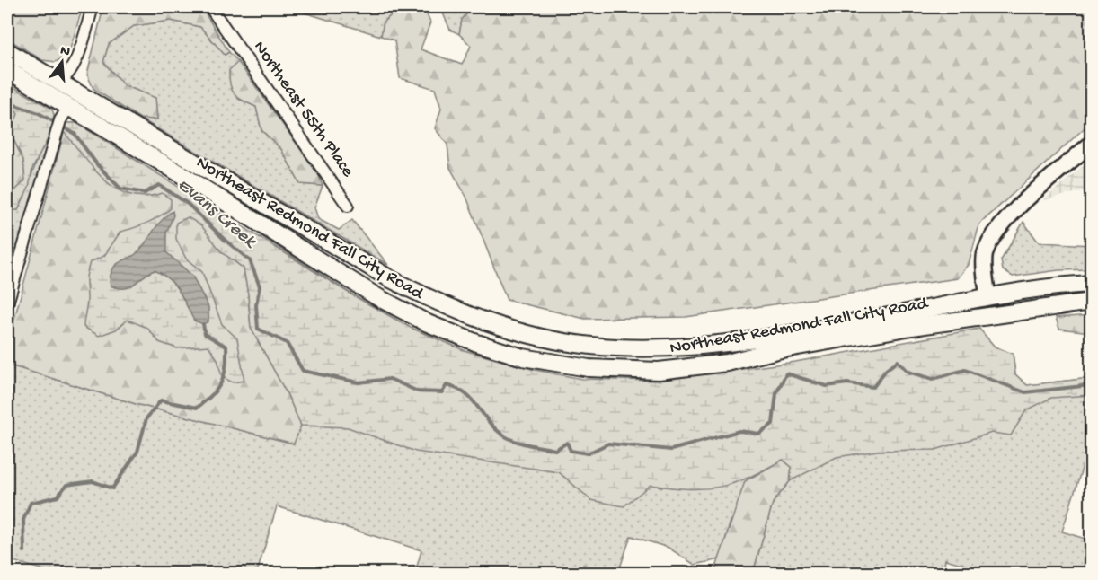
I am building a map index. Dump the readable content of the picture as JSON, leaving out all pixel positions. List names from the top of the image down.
{
  "streets": {
    "main road": ["Northeast Redmond Fall City Road"],
    "street": ["Northeast 55th Place"]
  },
  "water": ["Evans Creek"],
  "north": "top"
}
